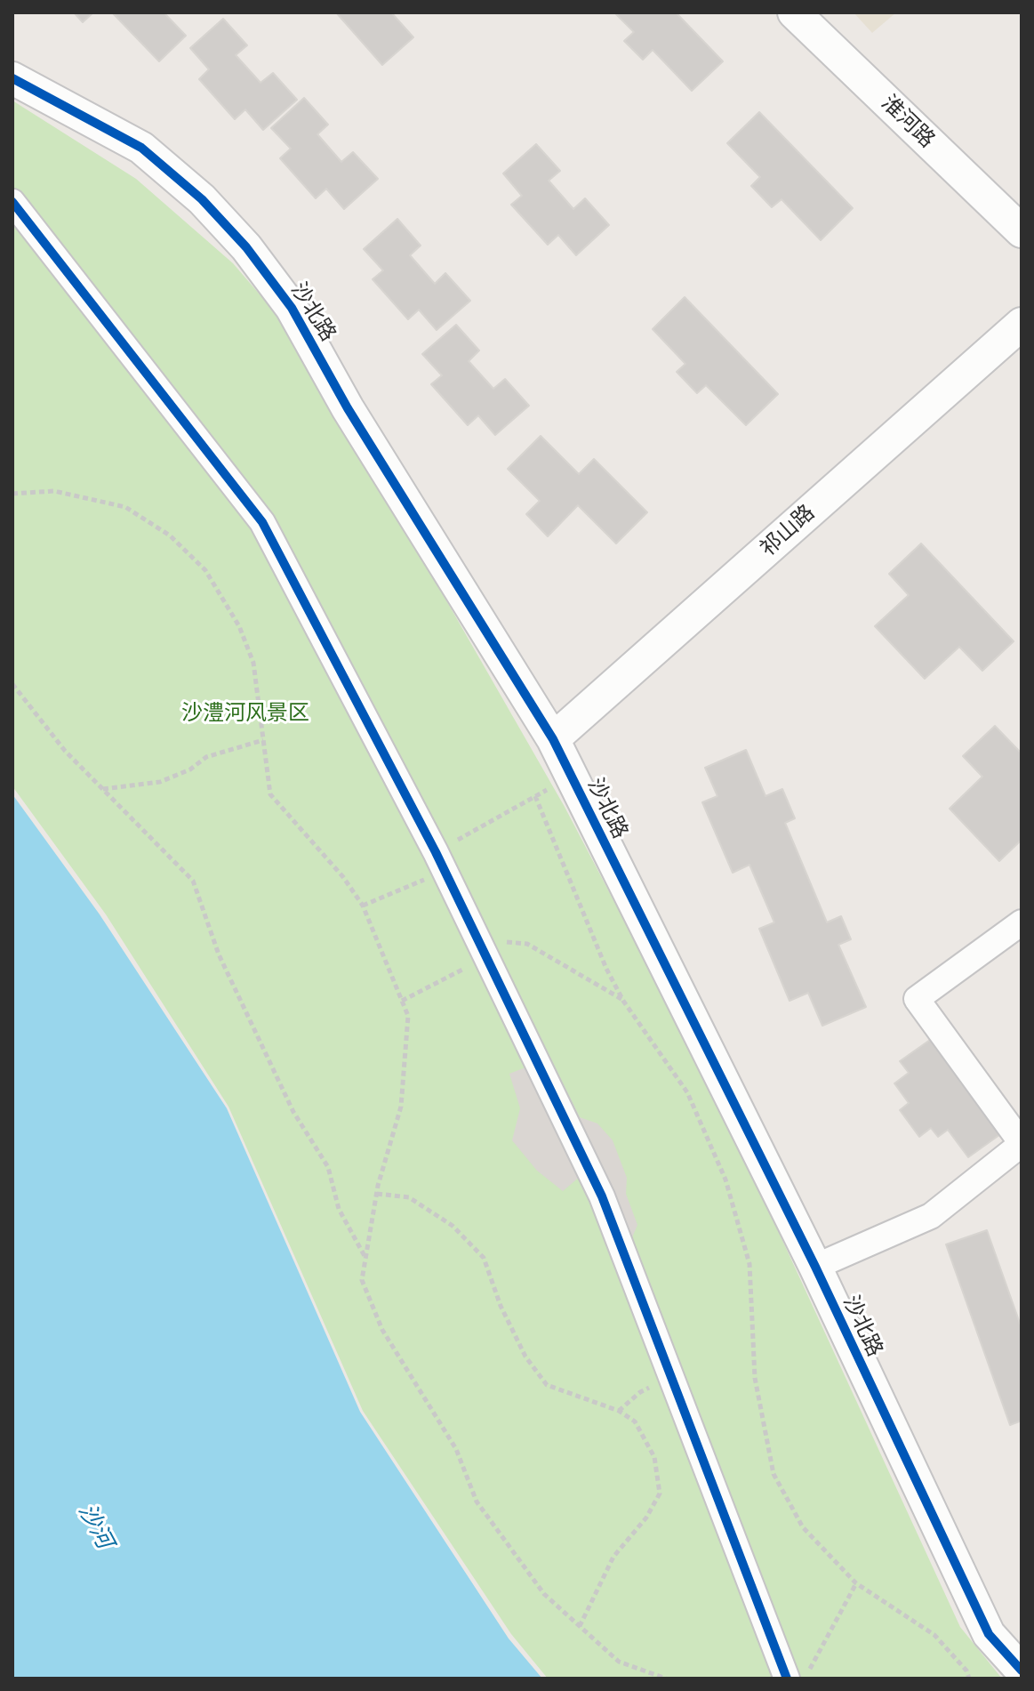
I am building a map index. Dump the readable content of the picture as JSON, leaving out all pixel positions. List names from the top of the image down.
{
  "streets": {
    "street": ["淮河路", "沙北路", "祁山路"]
  },
  "crossings": [
    ["沙北路", "祁山路"]
  ],
  "water": ["沙河"],
  "parks": ["沙澧河风景区"]
}
